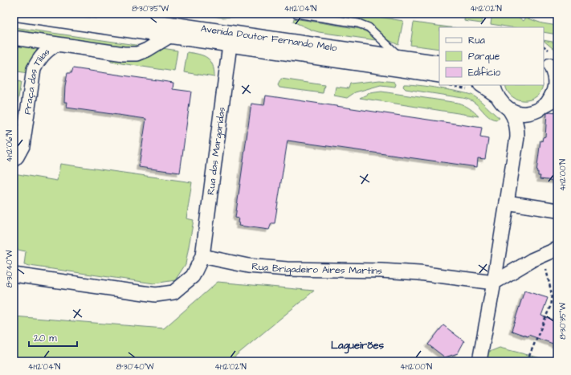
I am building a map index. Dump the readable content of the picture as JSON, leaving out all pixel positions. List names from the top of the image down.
{
  "streets": {
    "street": [
      "Avenida Doutor Fernando Melo",
      "Praça das Tílias",
      "Rua das Margaridas",
      "Rua Brigadeiro Aires Martins"
    ]
  },
  "crossings": [
    ["Avenida Doutor Fernando Melo", "Rua das Margaridas"],
    ["Rua das Margaridas", "Rua Brigadeiro Aires Martins"]
  ],
  "districts": ["Lagueirões"],
  "legend": ["Rua", "Parque", "Edifício"],
  "scale_bar": "20 m",
  "coordinates": [
    "8°30'35\"W",
    "41°12'04\"N",
    "41°12'02\"N",
    "41°12'06\"N",
    "41°12'00\"N",
    "8°30'40\"W"
  ]
}
